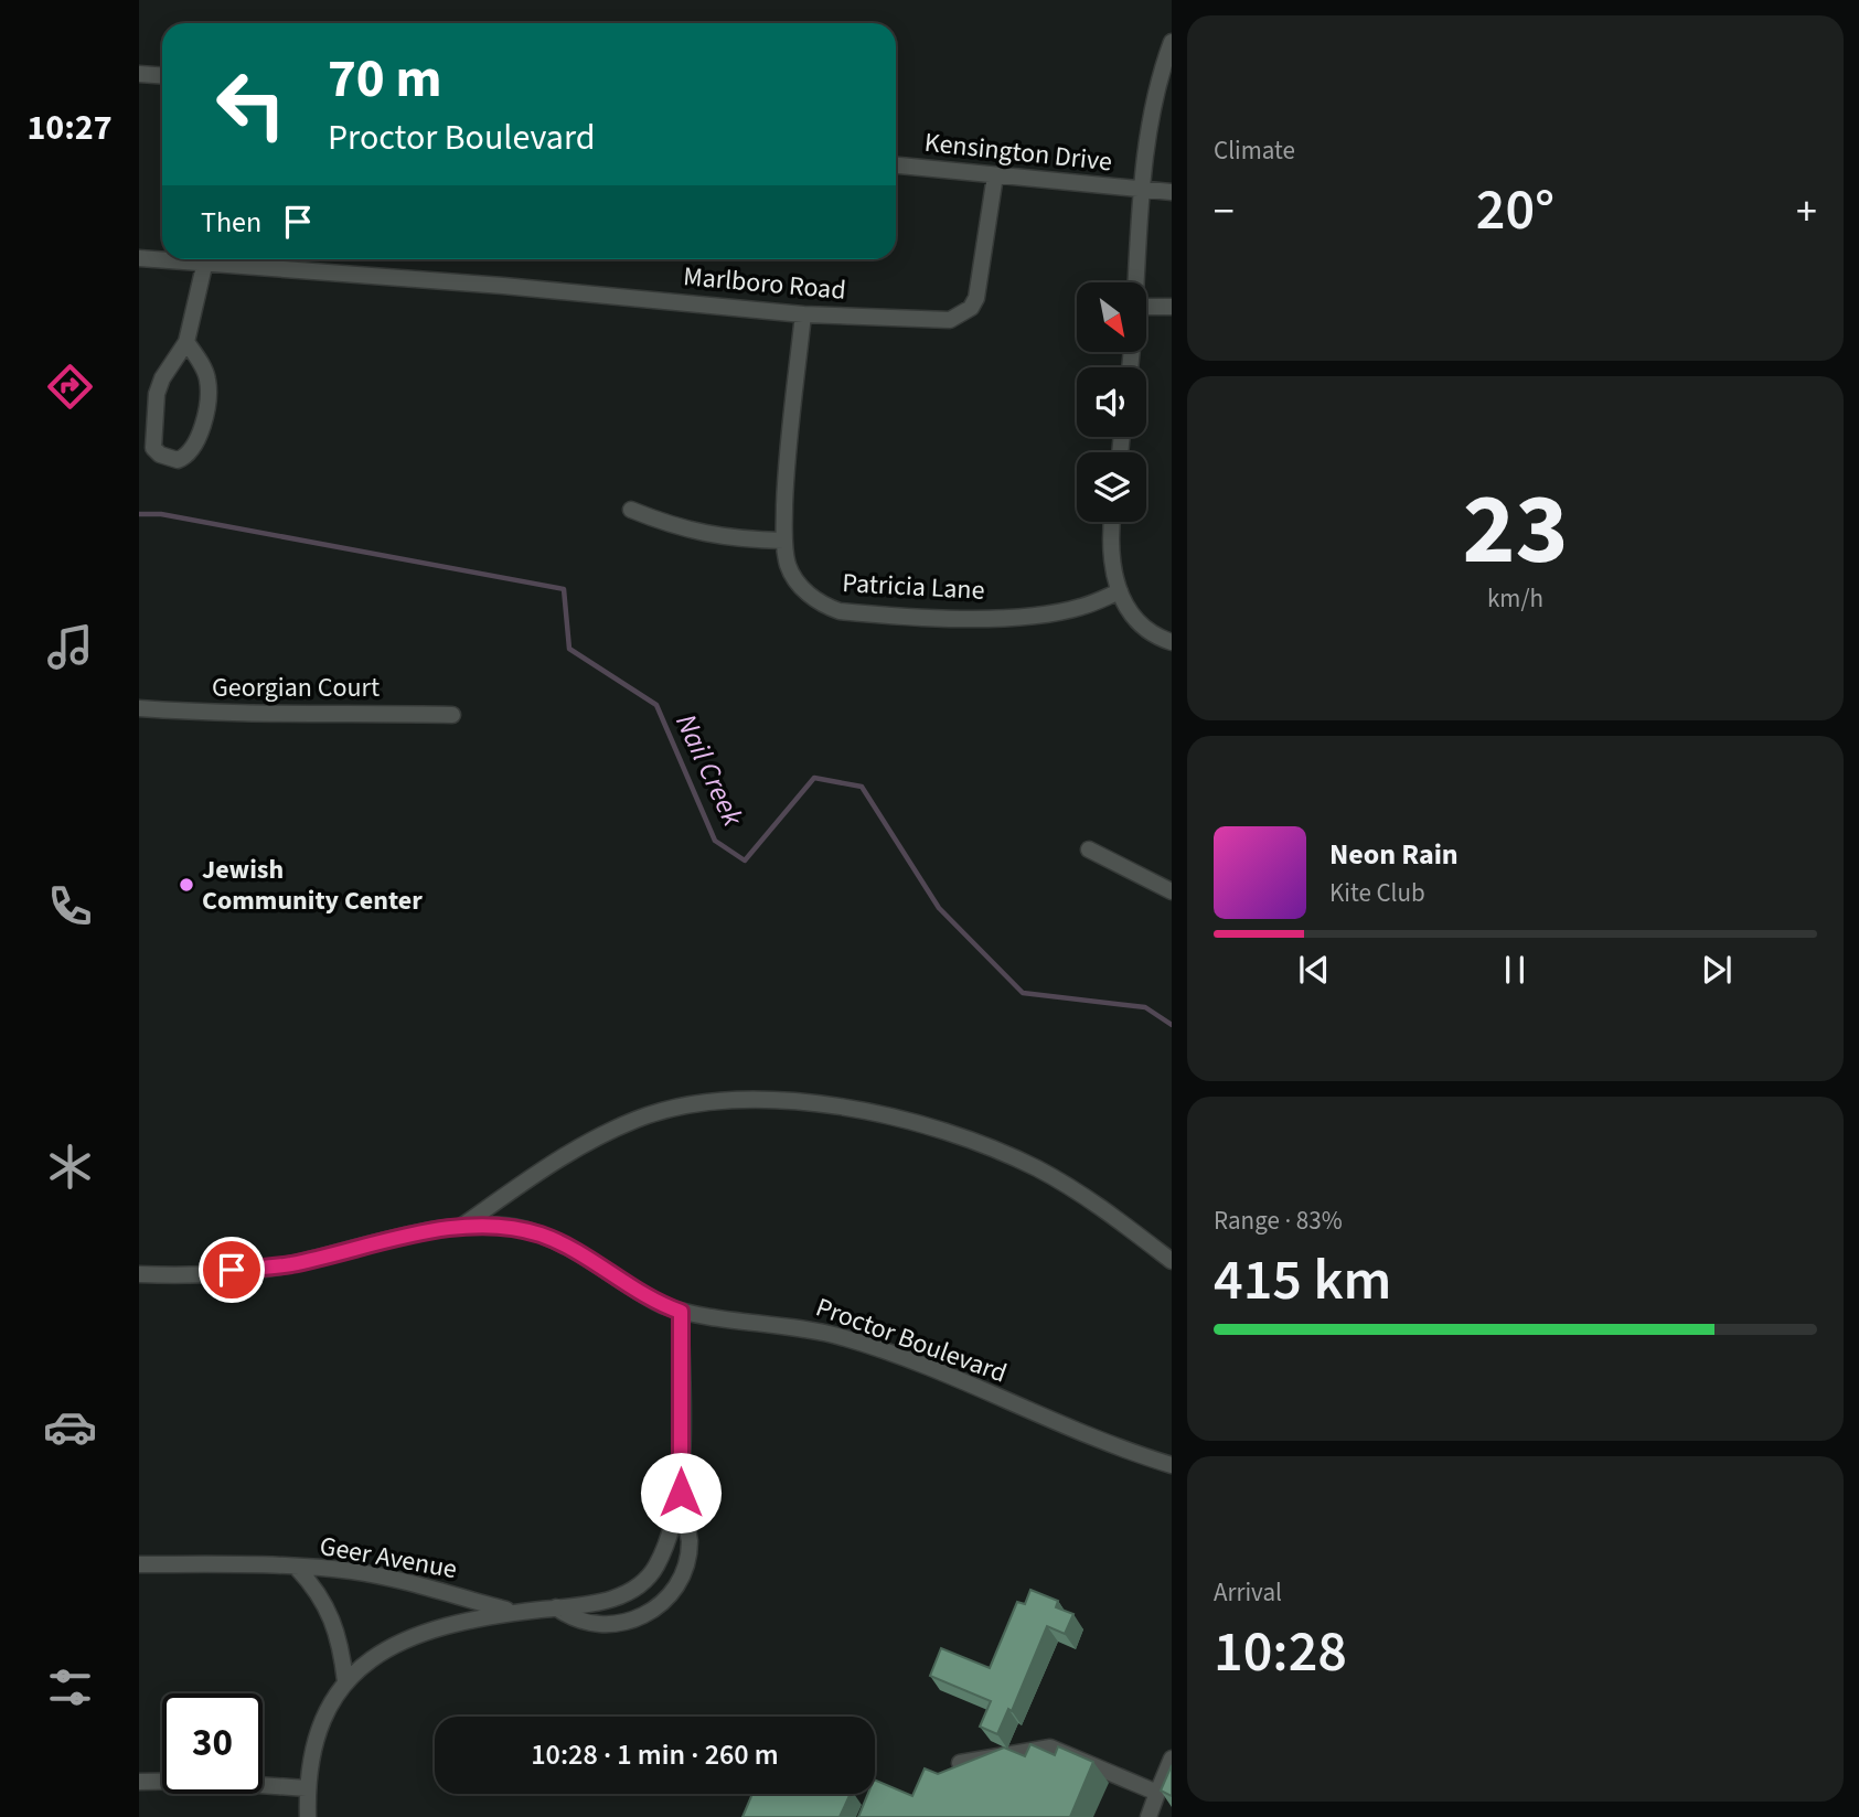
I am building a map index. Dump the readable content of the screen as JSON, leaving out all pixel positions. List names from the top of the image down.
{
  "streets": {
    "street": [
      "Kensington Drive",
      "Marlboro Road",
      "Patricia Lane",
      "Georgian Court",
      "Proctor Boulevard",
      "Geer Avenue"
    ]
  },
  "crossings": [
    ["Kensington Drive", "Marlboro Road"],
    ["Marlboro Road", "Patricia Lane"]
  ],
  "water": ["Nail Creek"],
  "places": ["Jewish Community Center"],
  "north": "bottom right",
  "page": {
    "tabs": "10:27",
    "tile": [
      "Climate",
      ["23", "km/h"],
      ["Range · 83%", "415 km"],
      ["Arrival", "10:28"]
    ],
    "turn": ["70 m", "Proctor Boulevard"],
    "heat": ["−", "20°", "+"],
    "then": "Then",
    "song": ["Neon Rain", "Kite Club"],
    "limit": "30",
    "trip": "10:28 · 1 min · 260 m"
  }
}
